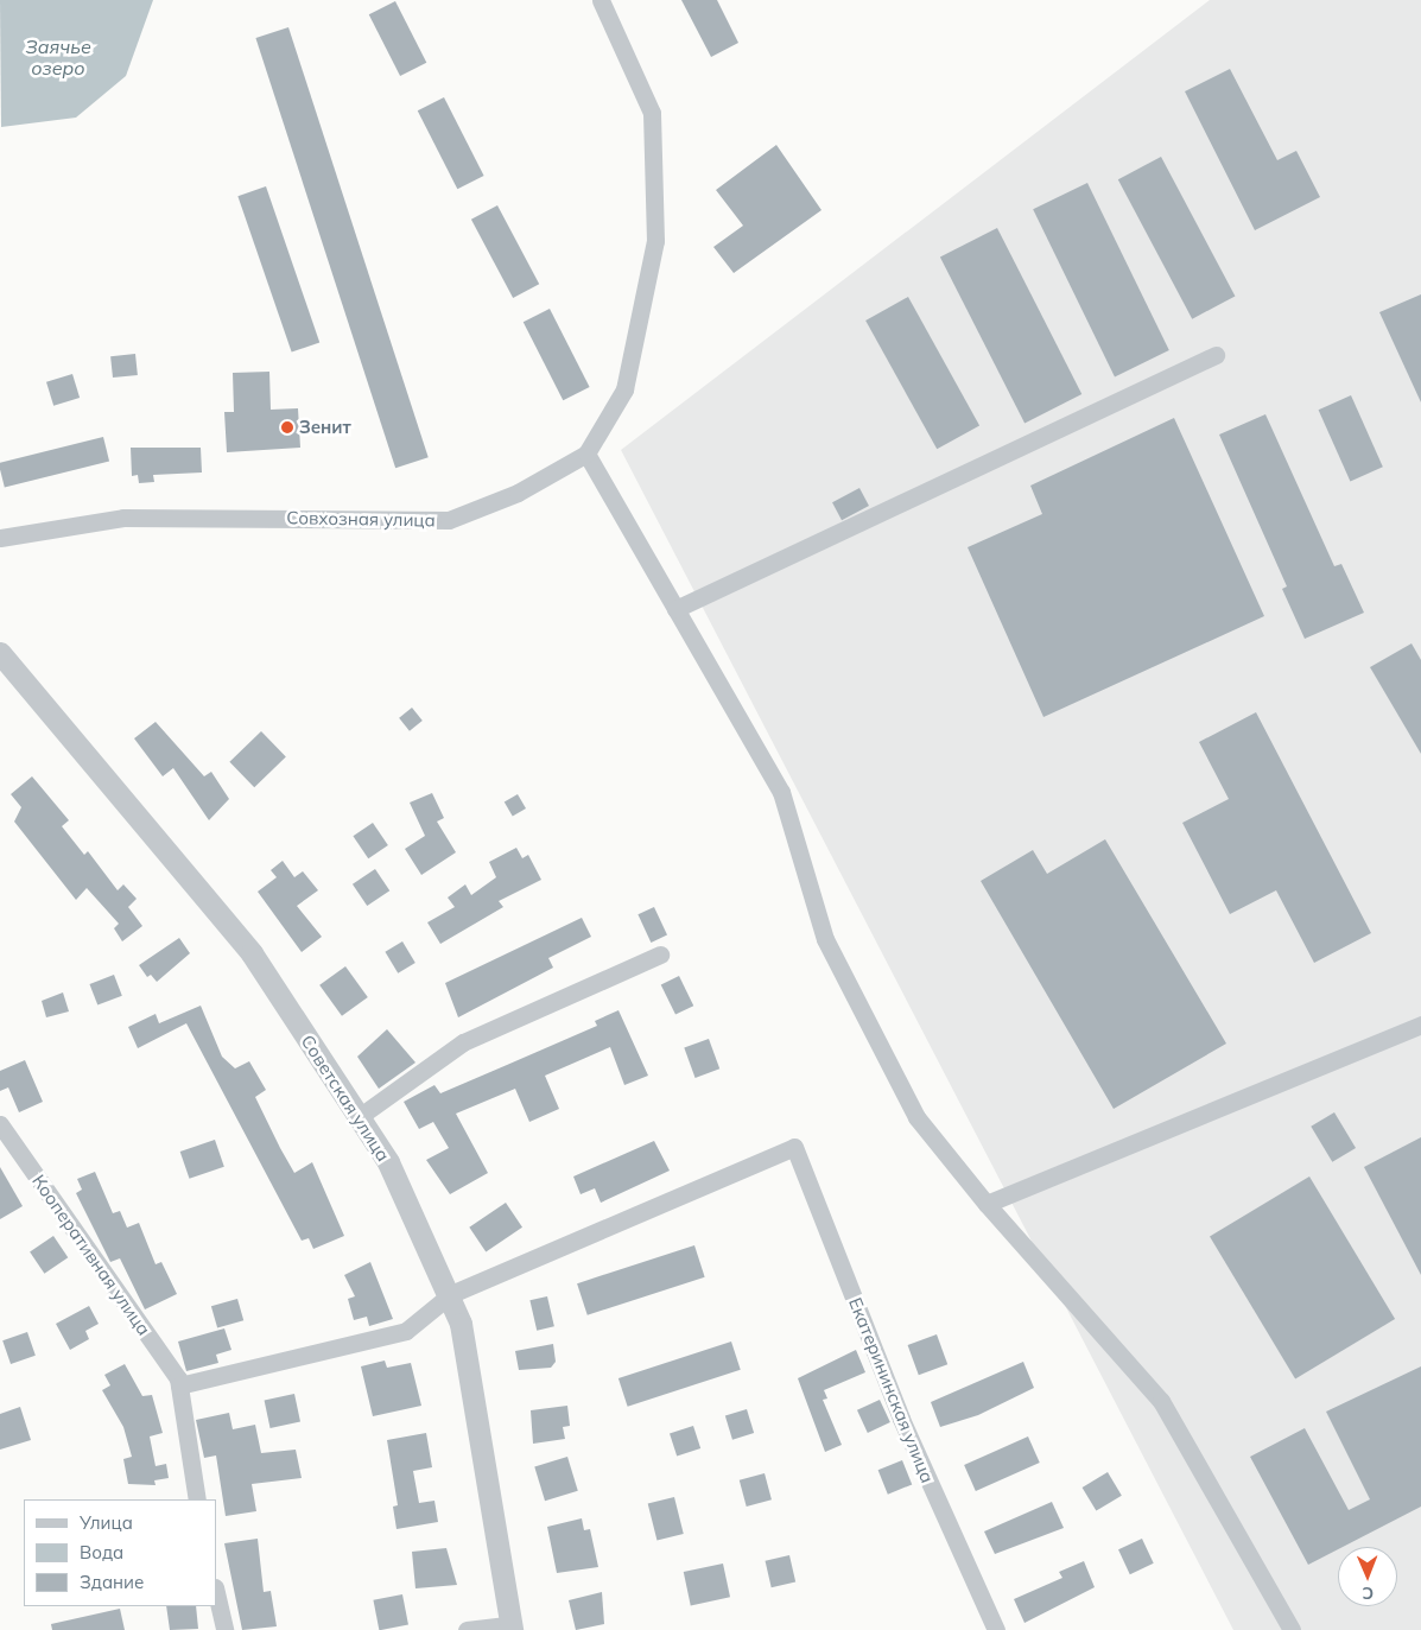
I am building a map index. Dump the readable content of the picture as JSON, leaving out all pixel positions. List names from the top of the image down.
{
  "streets": {
    "street": [
      "Совхозная улица",
      "Советская улица",
      "Кооперативная улица",
      "Екатерининская улица"
    ]
  },
  "crossings": [
    ["Советская улица", "Екатерининская улица"]
  ],
  "water": ["Заячье озеро"],
  "places": ["Зенит"],
  "legend": ["Улица", "Вода", "Здание"],
  "north": "bottom"
}
